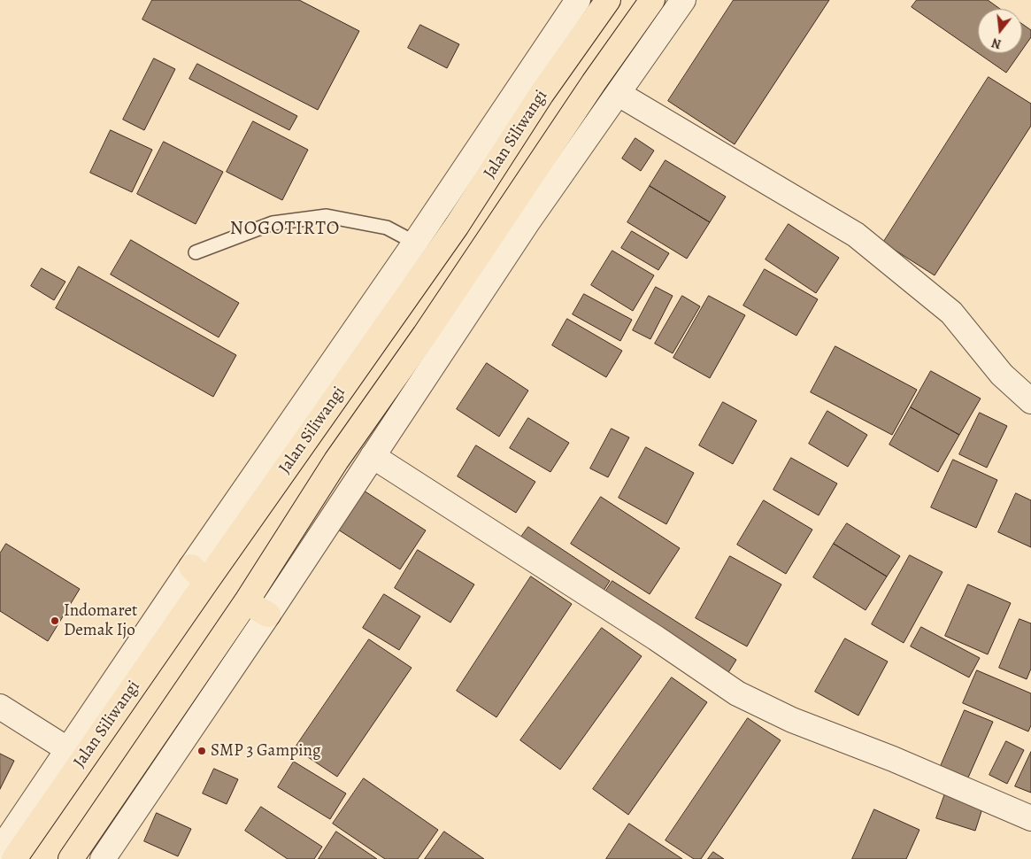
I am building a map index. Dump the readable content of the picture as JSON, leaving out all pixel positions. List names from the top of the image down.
{
  "streets": {
    "highway": ["Jalan Siliwangi"]
  },
  "districts": ["NOGOTIRTO"],
  "places": ["Indomaret Demak Ijo", "SMP 3 Gamping"],
  "north": "bottom"
}
